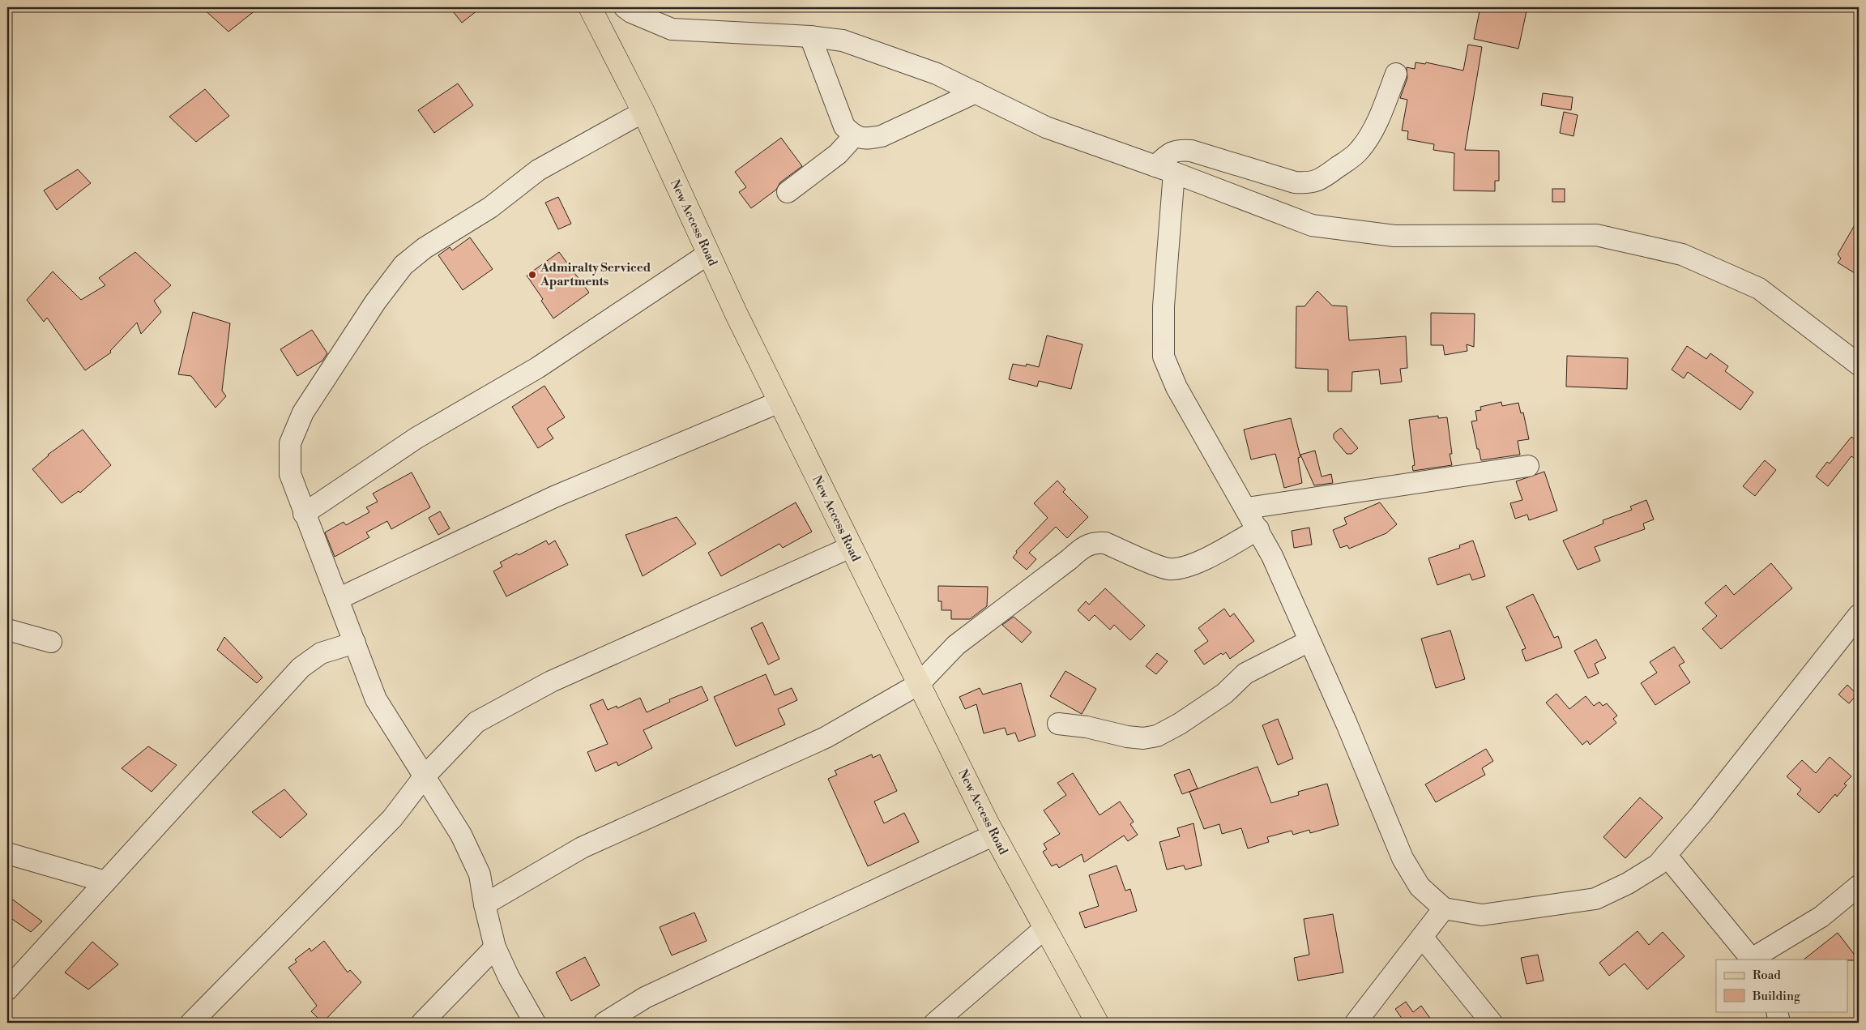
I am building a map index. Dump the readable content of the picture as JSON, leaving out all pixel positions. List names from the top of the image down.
{
  "streets": {
    "main road": ["New Access Road"]
  },
  "places": ["Admiralty Serviced Apartments"],
  "legend": ["Road", "Building"]
}
